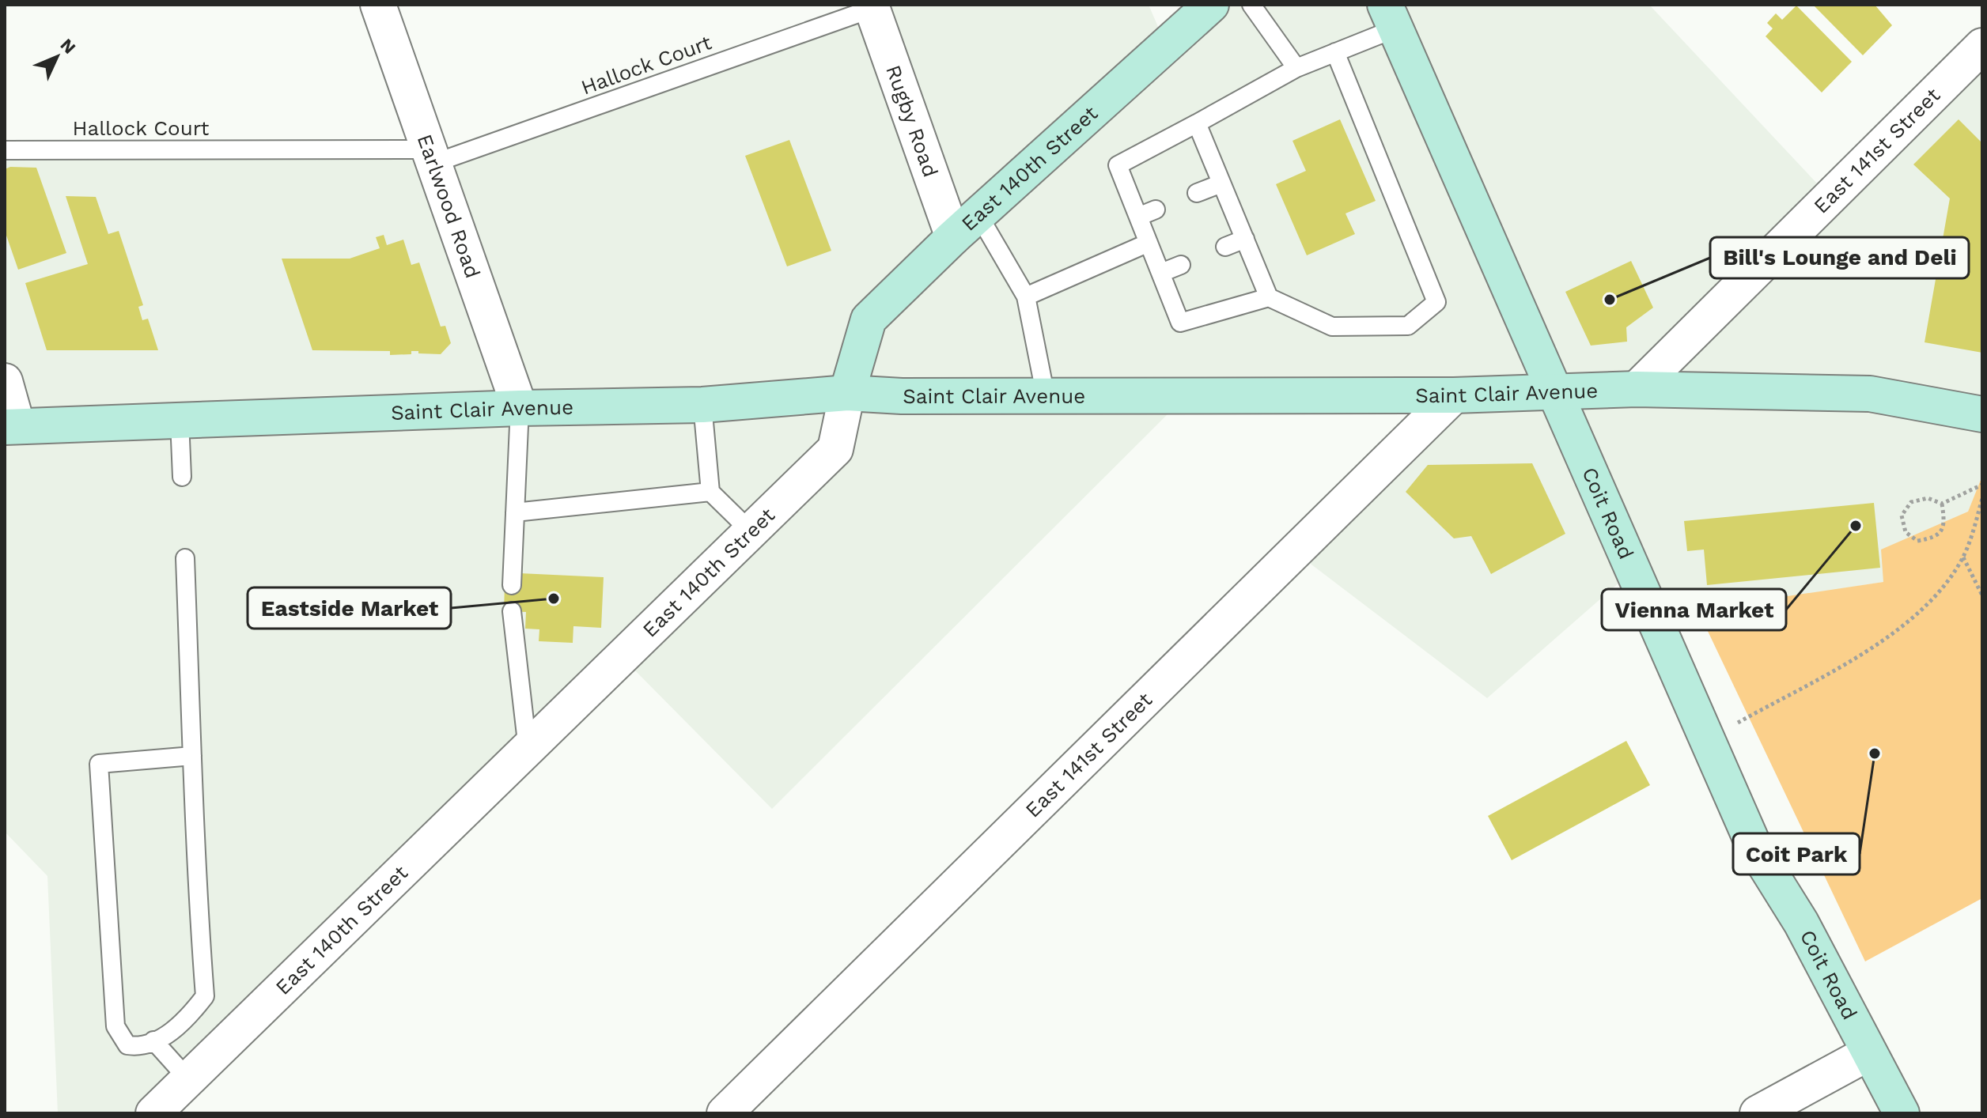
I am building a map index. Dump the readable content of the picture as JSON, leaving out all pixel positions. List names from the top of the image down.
{
  "streets": {
    "street": [
      "Rugby Road",
      "East 141st Street",
      "East 140th Street",
      "Earlwood Road",
      "Saint Clair Avenue",
      "Coit Road"
    ],
    "lane": ["Hallock Court"]
  },
  "crossings": [
    ["Hallock Court", "Rugby Road"],
    ["Hallock Court", "Earlwood Road"],
    ["Rugby Road", "East 140th Street"],
    ["East 141st Street", "Saint Clair Avenue"],
    ["East 140th Street", "Saint Clair Avenue"],
    ["Earlwood Road", "Saint Clair Avenue"],
    ["Saint Clair Avenue", "Coit Road"]
  ],
  "places": [
    "Bill's Lounge and Deli",
    "Vienna Market",
    "Eastside Market",
    "Coit Park"
  ],
  "north": "top right"
}
